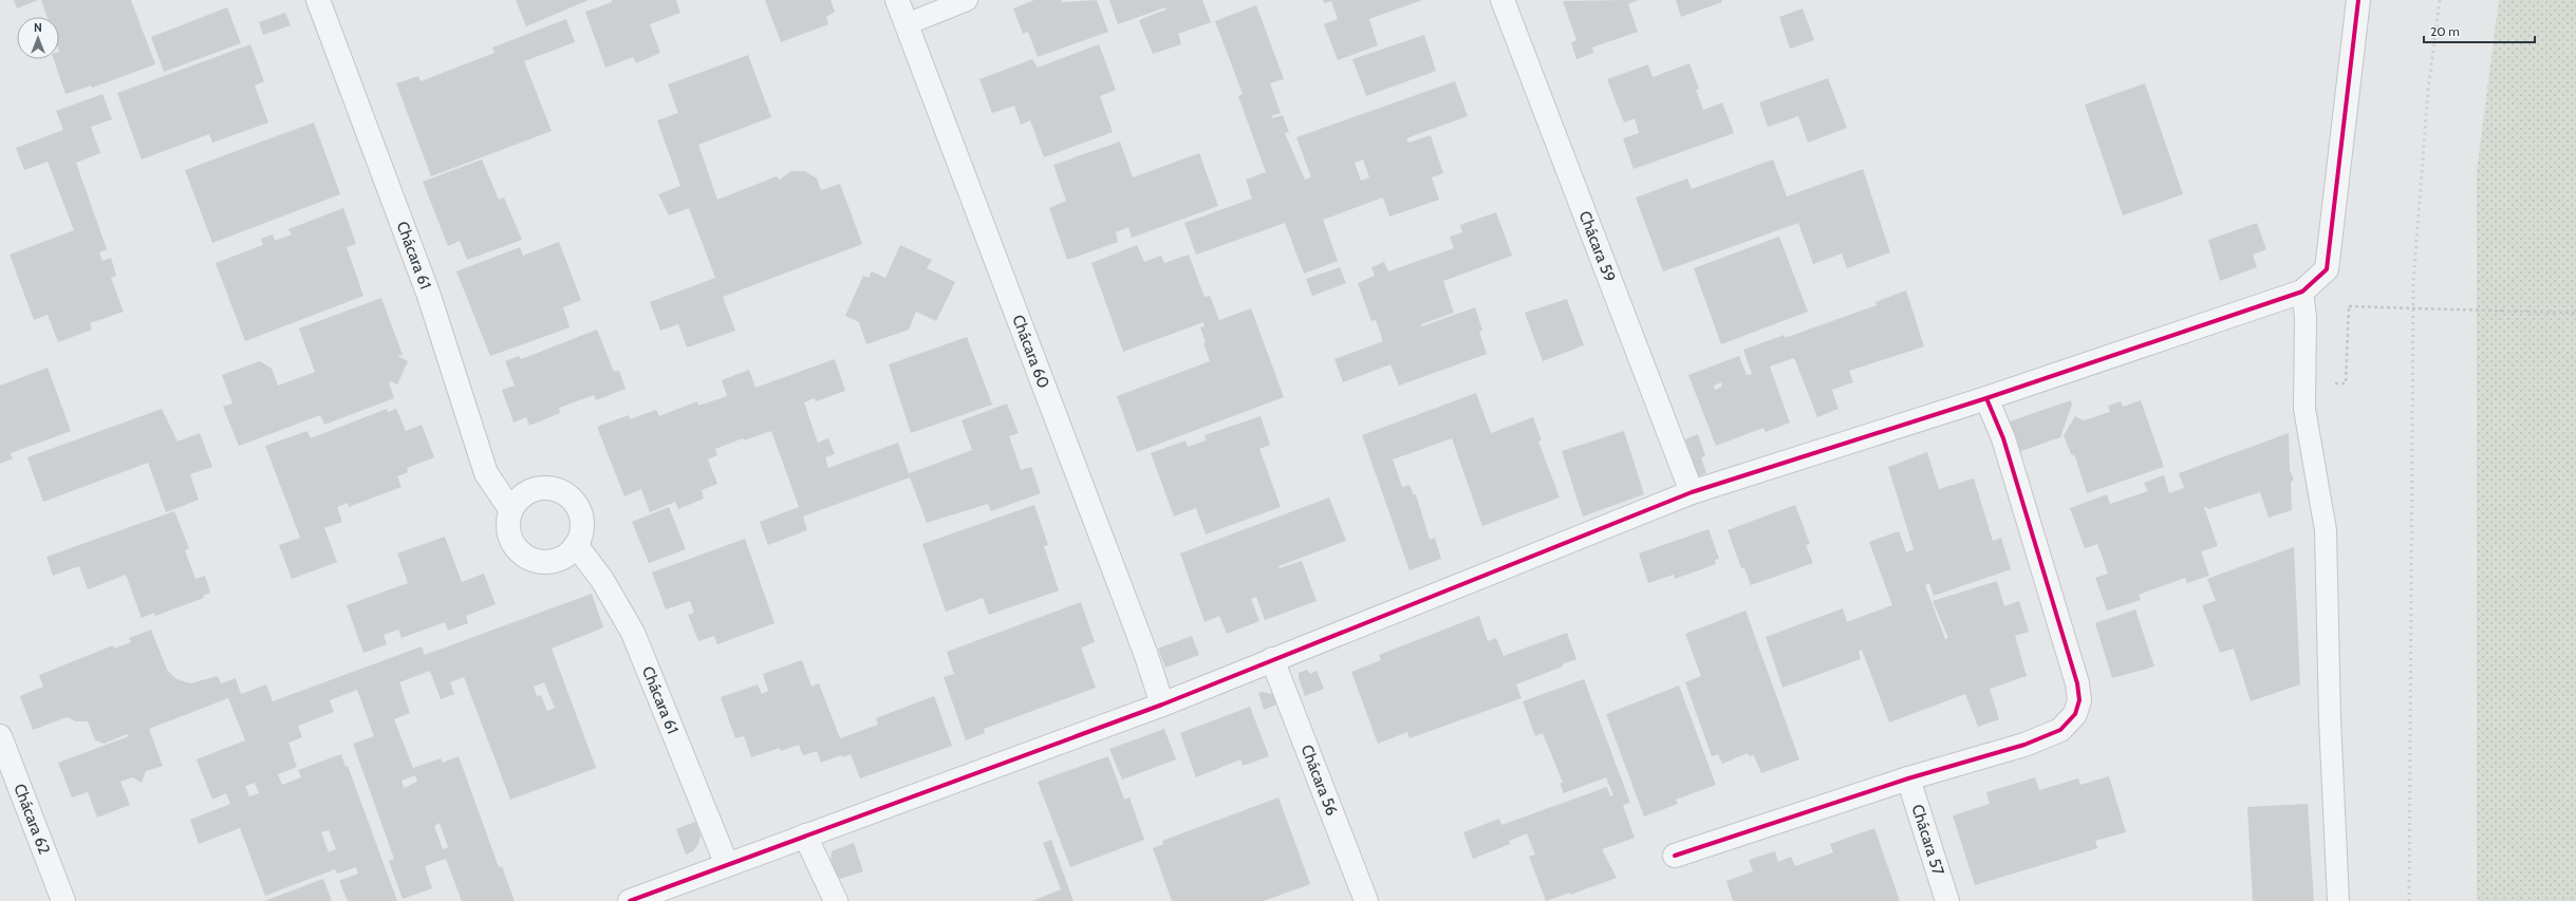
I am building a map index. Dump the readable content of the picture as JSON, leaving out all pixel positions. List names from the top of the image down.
{
  "streets": {
    "street": [
      "Chácara 59",
      "Chácara 61",
      "Chácara 60",
      "Chácara 56",
      "Chácara 62",
      "Chácara 57"
    ]
  },
  "scale_bar": "20 m",
  "north": "top"
}
